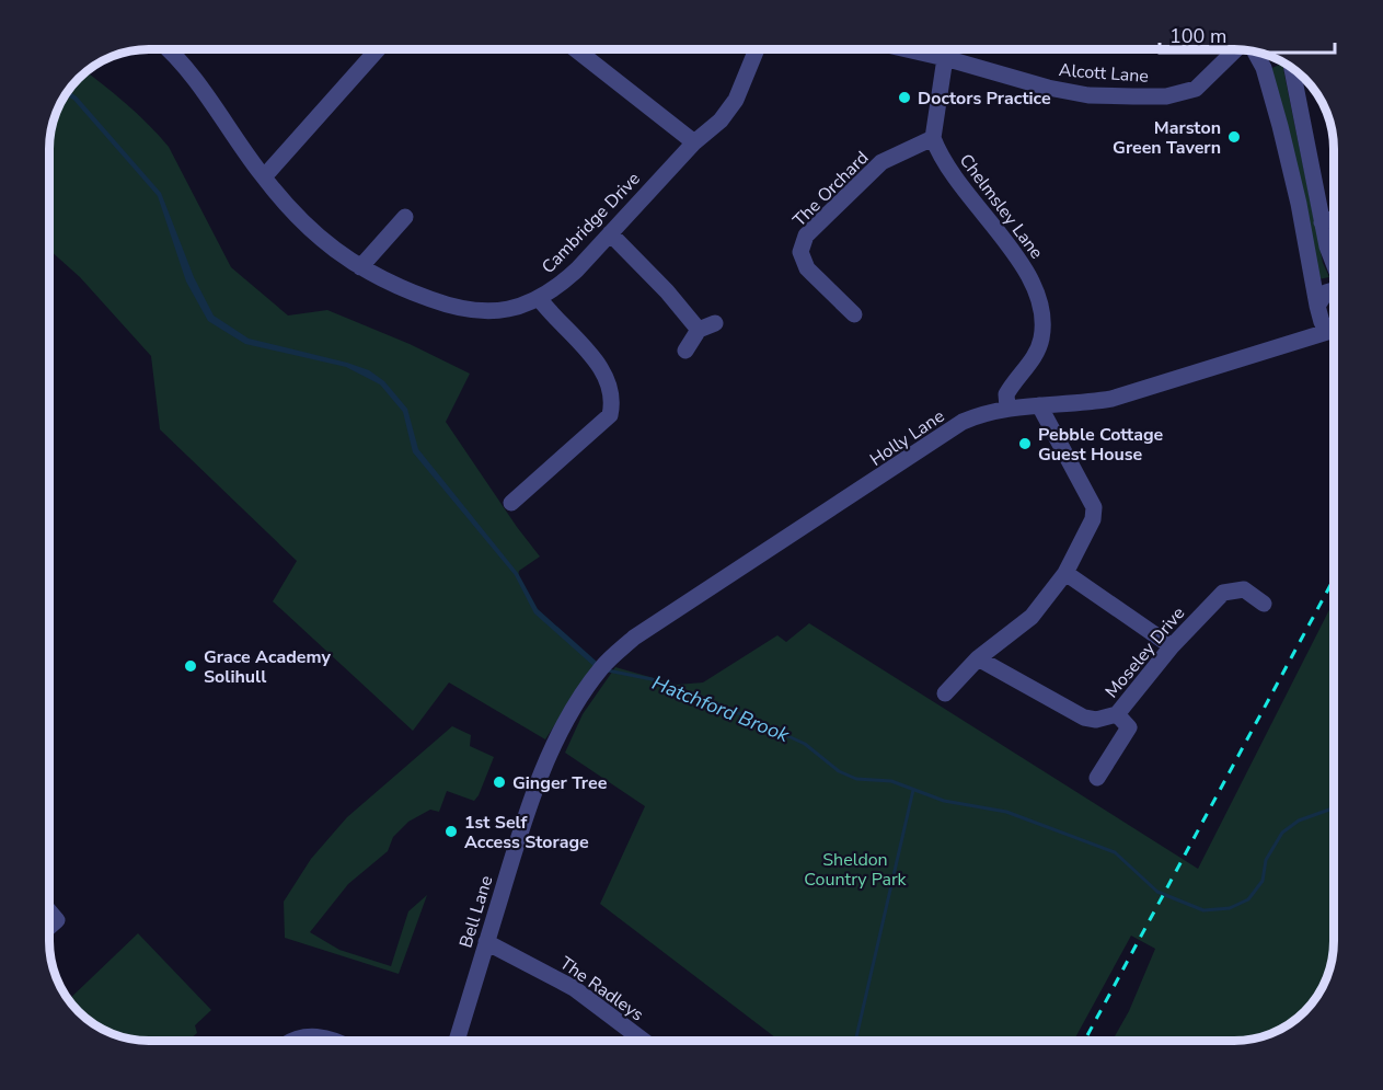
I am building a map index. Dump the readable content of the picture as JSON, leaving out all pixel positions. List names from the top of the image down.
{
  "streets": {
    "street": [
      "Alcott Lane",
      "The Orchard",
      "Chelmsley Lane",
      "Cambridge Drive",
      "Holly Lane",
      "Moseley Drive",
      "Bell Lane",
      "The Radleys"
    ]
  },
  "crossings": [
    ["The Orchard", "Chelmsley Lane"],
    ["Chelmsley Lane", "Holly Lane"],
    ["Holly Lane", "Bell Lane"],
    ["Bell Lane", "The Radleys"]
  ],
  "water": ["Hatchford Brook"],
  "parks": ["Sheldon Country Park"],
  "places": [
    "Doctors Practice",
    "Marston Green Tavern",
    "Pebble Cottage Guest House",
    "Grace Academy Solihull",
    "Ginger Tree",
    "1st Self Access Storage"
  ],
  "scale_bar": "100 m"
}
